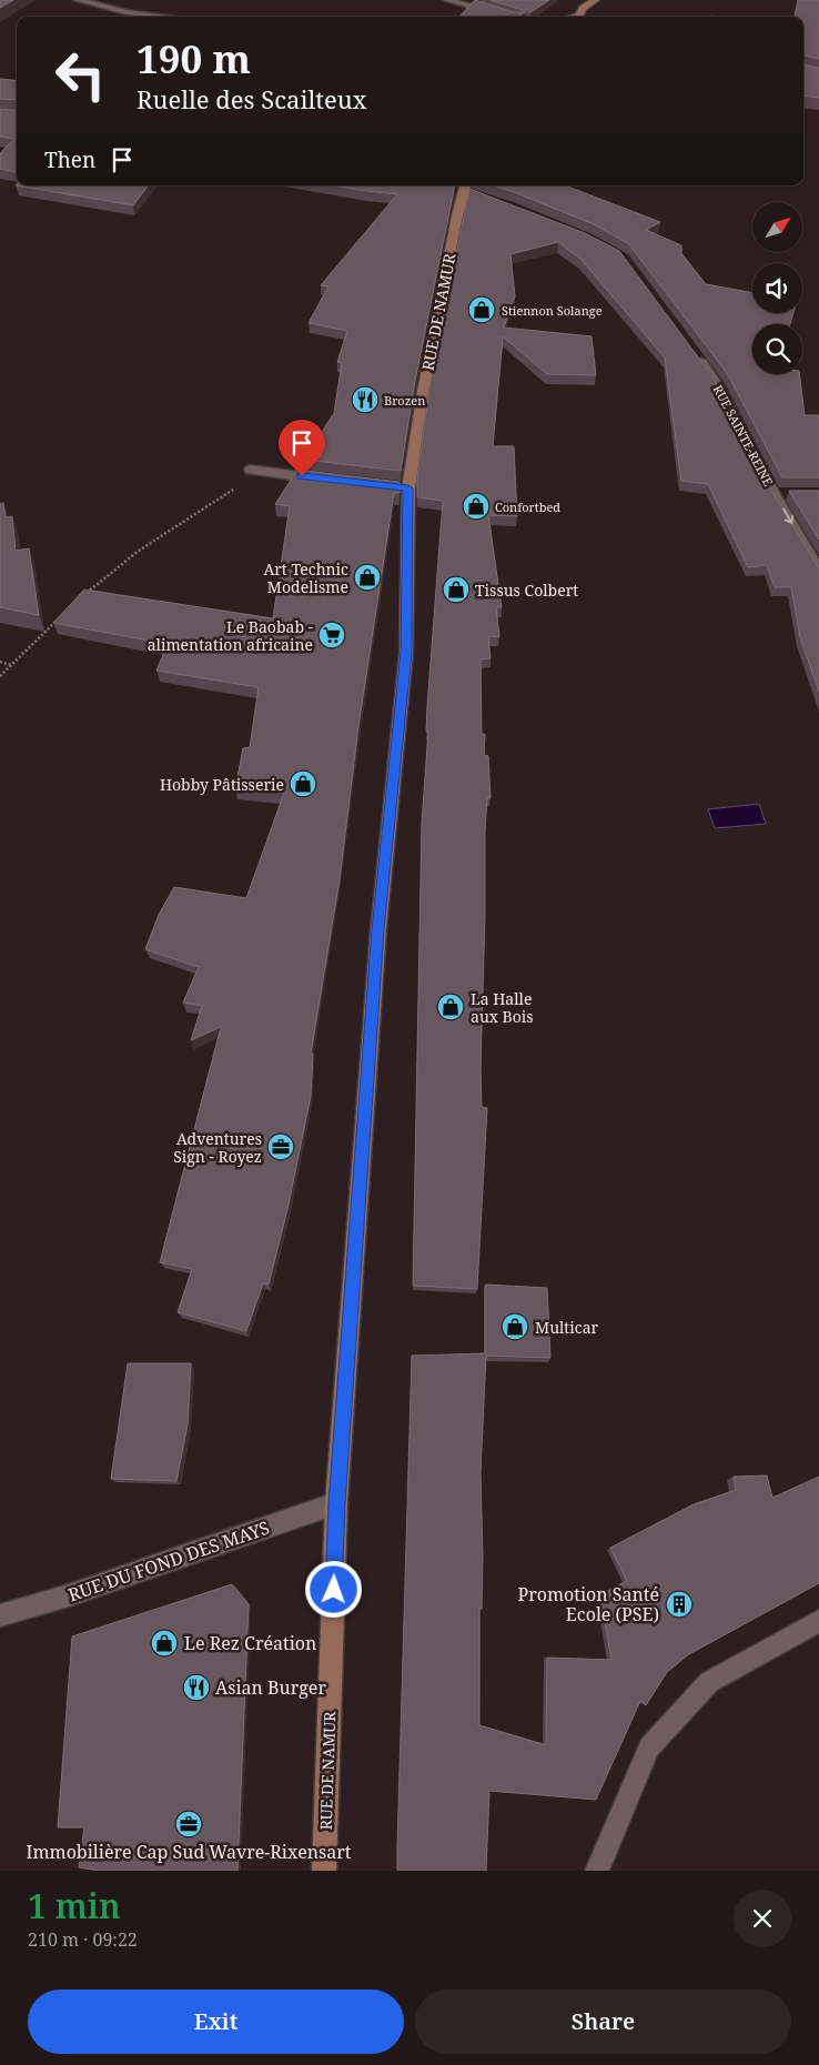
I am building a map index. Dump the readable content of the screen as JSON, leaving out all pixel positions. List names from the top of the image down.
{
  "streets": {
    "street": ["RUE DE NAMUR", "RUE SAINTE-REINE", "RUE DU FOND DES MAYS"]
  },
  "crossings": [
    ["RUE DE NAMUR", "RUE DU FOND DES MAYS"]
  ],
  "one_way": ["RUE SAINTE-REINE"],
  "places": {
    "shop": [
      "Stiennon Solange",
      "Confortbed",
      "Art Technic Modelisme",
      "Tissus Colbert",
      "Hobby Pâtisserie",
      "La Halle aux Bois",
      "Multicar",
      "Le Rez Création"
    ],
    "restaurant": ["Brozen", "Asian Burger"],
    "supermarket": ["Le Baobab - alimentation africaine"],
    "office": ["Adventures Sign - Royez", "Immobilière Cap Sud Wavre-Rixensart"],
    "building": ["Promotion Santé Ecole (PSE)"]
  },
  "north": "top right",
  "page": {
    "turn": ["190 m", "Ruelle des Scailteux"],
    "then": "Then",
    "heading": ["1 min", "210 m · 09:22"],
    "buttons": ["Exit", "Share"]
  }
}
